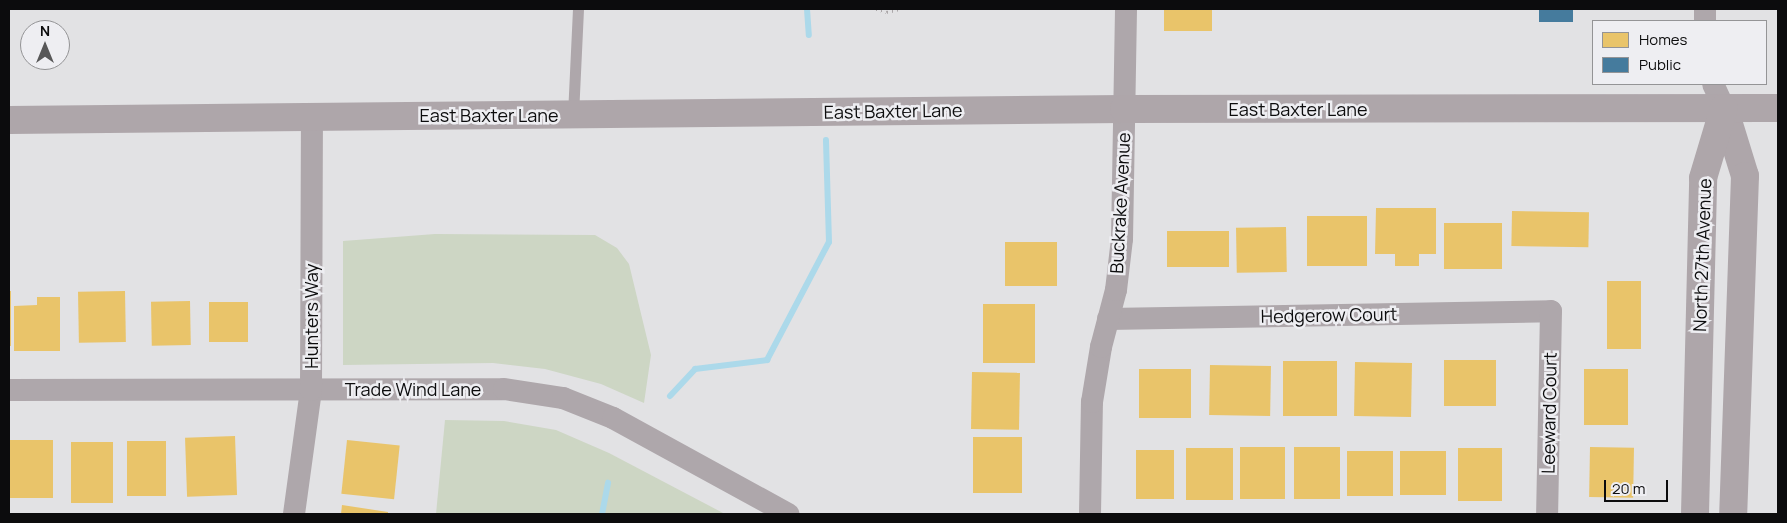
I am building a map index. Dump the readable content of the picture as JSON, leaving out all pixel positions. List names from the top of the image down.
{
  "streets": {
    "main road": ["East Baxter Lane", "North 27th Avenue"],
    "street": [
      "Buckrake Avenue",
      "Hedgerow Court",
      "Hunters Way",
      "Trade Wind Lane",
      "Leeward Court"
    ]
  },
  "crossings": [
    ["East Baxter Lane", "Buckrake Avenue"],
    ["East Baxter Lane", "North 27th Avenue"],
    ["East Baxter Lane", "Hunters Way"],
    ["Buckrake Avenue", "Hedgerow Court"],
    ["Hedgerow Court", "Leeward Court"],
    ["Hunters Way", "Trade Wind Lane"]
  ],
  "legend": ["Homes", "Public"],
  "scale_bar": "20 m",
  "north": "top"
}
